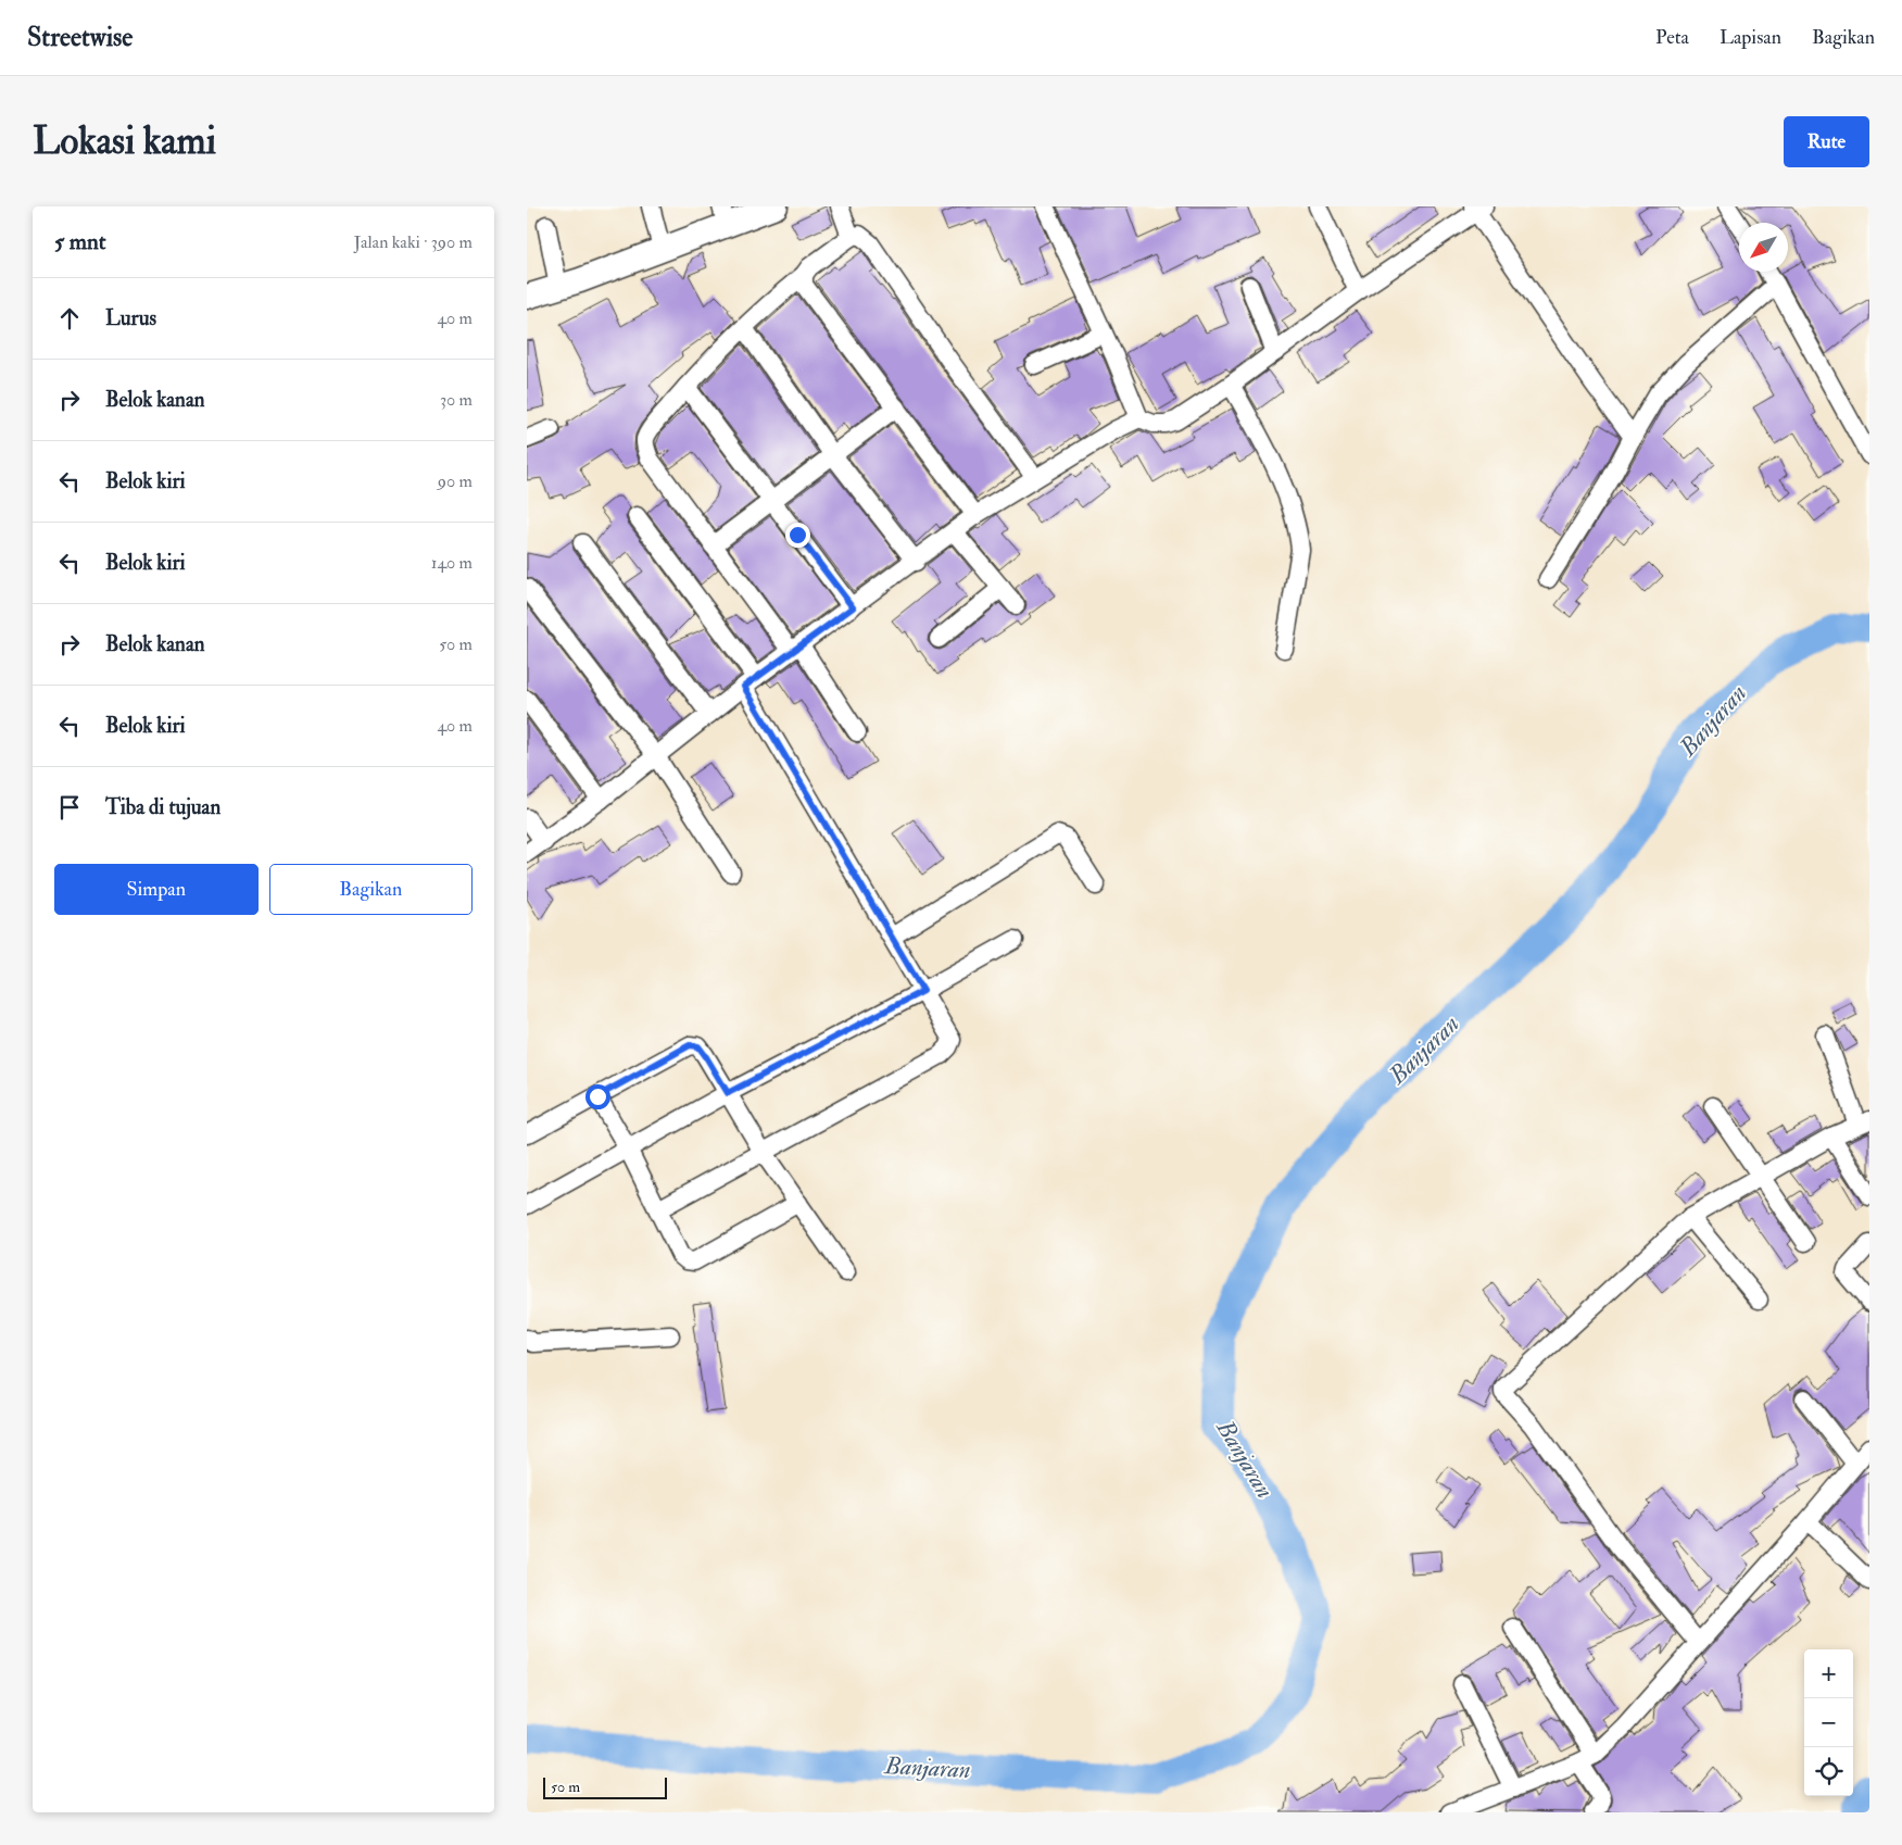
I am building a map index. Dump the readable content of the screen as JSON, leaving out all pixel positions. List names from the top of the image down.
{
  "water": ["Banjaran"],
  "scale_bar": "50 m",
  "north": "bottom left",
  "page": {
    "header": "Streetwise",
    "nav": ["Peta", "Lapisan", "Bagikan"],
    "buttons": [
      "Rute",
      ["Simpan", "Bagikan"]
    ],
    "title": "Lokasi kami",
    "heading": ["5 mnt", "Jalan kaki · 390 m"],
    "list": [
      ["Lurus", "40 m"],
      ["Belok kanan", "30 m"],
      ["Belok kiri", "90 m"],
      ["Belok kiri", "140 m"],
      ["Belok kanan", "50 m"],
      ["Belok kiri", "40 m"],
      "Tiba di tujuan"
    ],
    "map_buttons": ["+", "−"],
    "scale": "50 m"
  }
}
